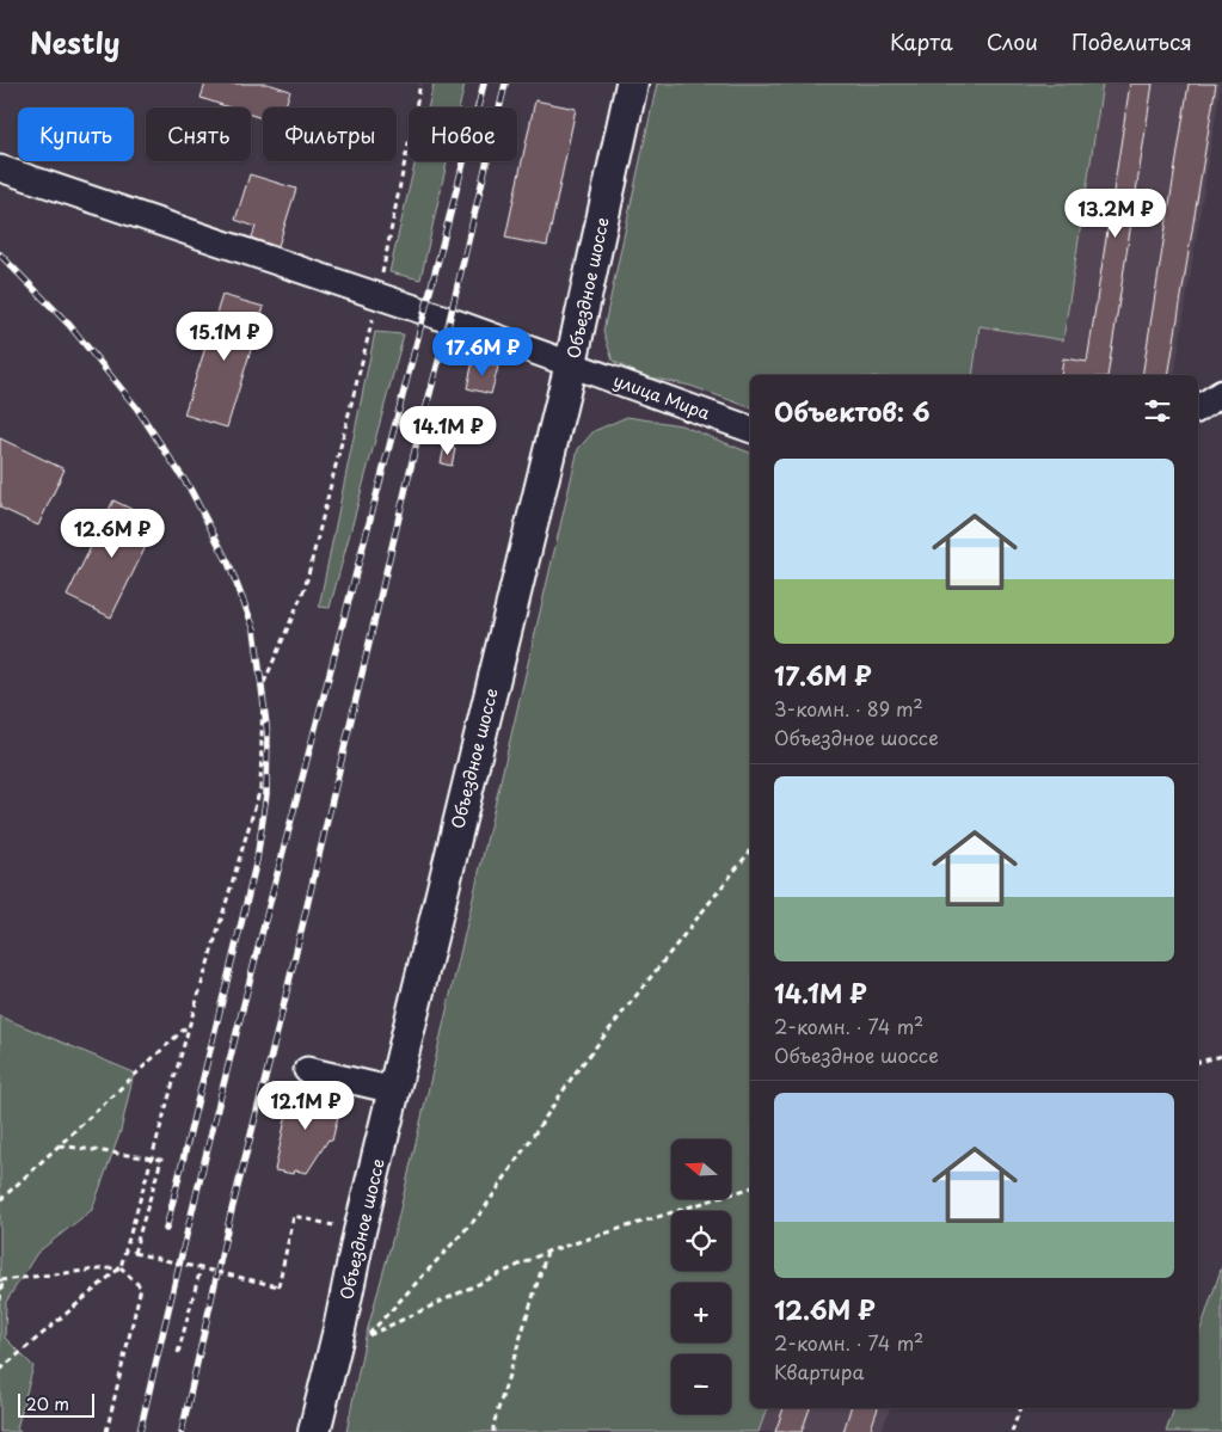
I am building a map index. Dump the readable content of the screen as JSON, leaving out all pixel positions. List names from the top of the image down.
{
  "streets": {
    "main road": ["Объездное шоссе"],
    "street": ["улица Мира"]
  },
  "crossings": [
    ["Объездное шоссе", "улица Мира"]
  ],
  "scale_bar": "20 m",
  "north": "left",
  "page": {
    "header": "Nestly",
    "nav": ["Карта", "Слои", "Поделиться"],
    "chip": [
      "Купить",
      "Снять",
      "Фильтры",
      "Новое"
    ],
    "price": [
      "13.2M ₽",
      "15.1M ₽",
      "17.6M ₽",
      "14.1M ₽",
      "12.6M ₽",
      "12.1M ₽"
    ],
    "heading": "Объектов: 6",
    "list": [
      {
        "name": "17.6M ₽",
        "note": "3-комн. · 89 m² · Объездное шоссе"
      },
      {
        "name": "14.1M ₽",
        "note": "2-комн. · 74 m² · Объездное шоссе"
      },
      {
        "name": "12.6M ₽",
        "note": "2-комн. · 74 m² · Квартира"
      }
    ],
    "map_buttons": ["+", "−"],
    "scale": "20 m"
  }
}
